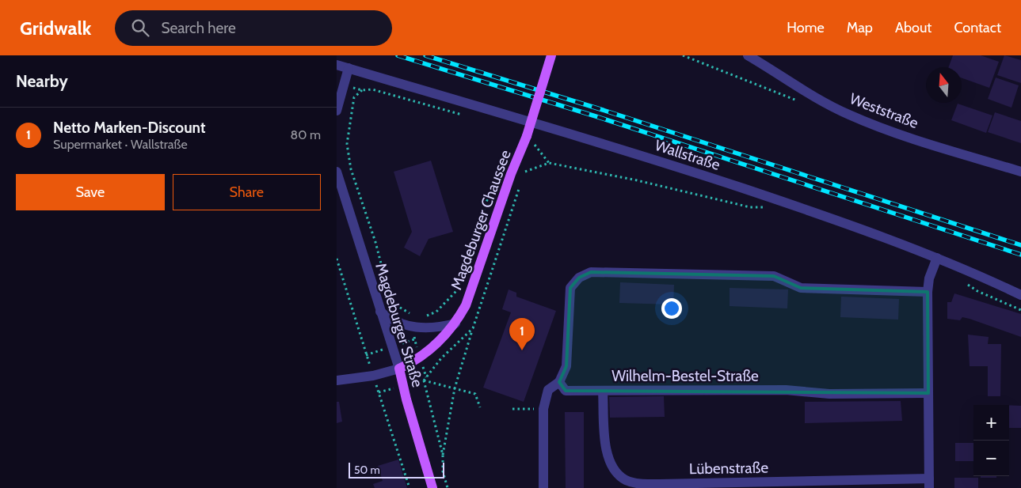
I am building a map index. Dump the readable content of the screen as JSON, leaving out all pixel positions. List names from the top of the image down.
{
  "streets": {
    "main road": ["Magdeburger Chaussee", "Magdeburger Straße"],
    "street": [
      "Weststraße",
      "Wallstraße",
      "Wilhelm-Bestel-Straße",
      "Lübenstraße"
    ]
  },
  "crossings": [
    ["Wallstraße", "Lübenstraße"],
    ["Magdeburger Chaussee", "Magdeburger Straße"],
    ["Wilhelm-Bestel-Straße", "Lübenstraße"]
  ],
  "scale_bar": "50 m",
  "north": "top",
  "page": {
    "header": "Gridwalk",
    "search": "Search here",
    "nav": [
      "Home",
      "Map",
      "About",
      "Contact"
    ],
    "heading": "Nearby",
    "list": [
      {
        "mark": "1",
        "name": "Netto Marken-Discount",
        "note": "Supermarket · Wallstraße",
        "value": "80 m"
      }
    ],
    "buttons": ["Save", "Share"],
    "pins": "1",
    "map_buttons": ["+", "−"],
    "scale": "50 m"
  }
}
